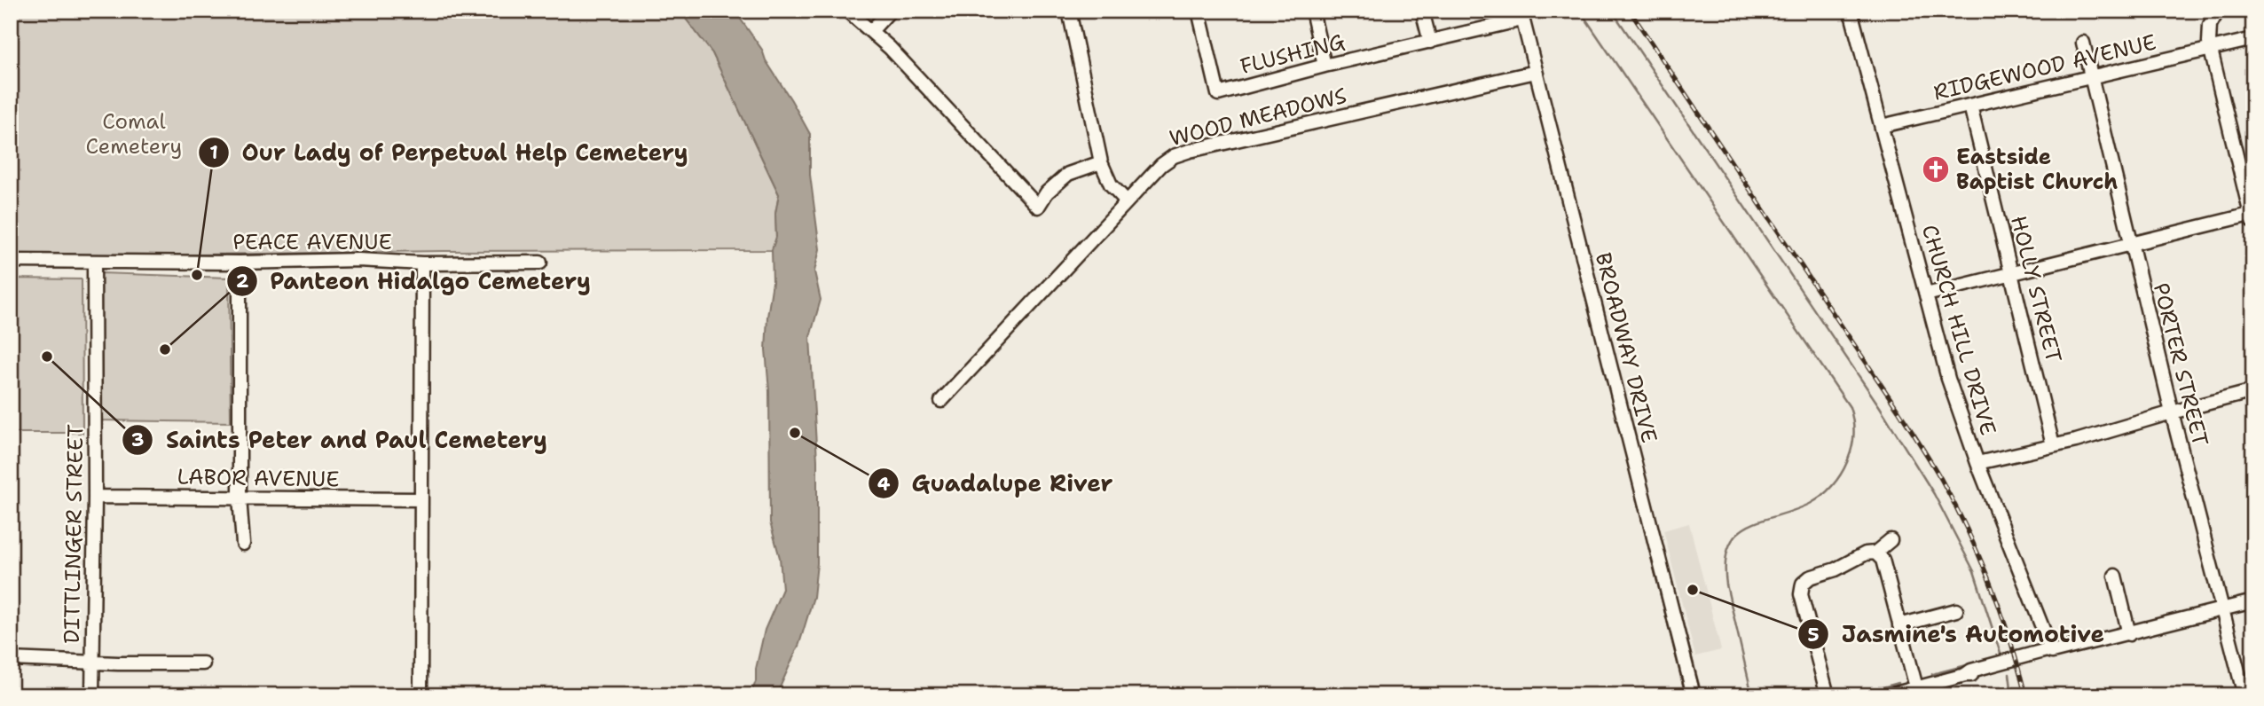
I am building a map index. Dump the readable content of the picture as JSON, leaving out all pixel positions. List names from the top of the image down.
{
  "streets": {
    "street": [
      "FLUSHING",
      "RIDGEWOOD AVENUE",
      "WOOD MEADOWS",
      "PEACE AVENUE",
      "HOLLY STREET",
      "CHURCH HILL DRIVE",
      "BROADWAY DRIVE",
      "PORTER STREET",
      "LABOR AVENUE",
      "DITTLINGER STREET"
    ]
  },
  "crossings": [
    ["FLUSHING", "BROADWAY DRIVE"],
    ["RIDGEWOOD AVENUE", "HOLLY STREET"],
    ["RIDGEWOOD AVENUE", "CHURCH HILL DRIVE"],
    ["RIDGEWOOD AVENUE", "PORTER STREET"],
    ["WOOD MEADOWS", "BROADWAY DRIVE"],
    ["PEACE AVENUE", "DITTLINGER STREET"],
    ["LABOR AVENUE", "DITTLINGER STREET"]
  ],
  "parks": ["Comal Cemetery"],
  "places": {
    "church": ["Eastside Baptist Church"],
    "other": [
      "Our Lady of Perpetual Help Cemetery",
      "Panteon Hidalgo Cemetery",
      "Saints Peter and Paul Cemetery",
      "Guadalupe River",
      "Jasmine's Automotive"
    ]
  }
}
